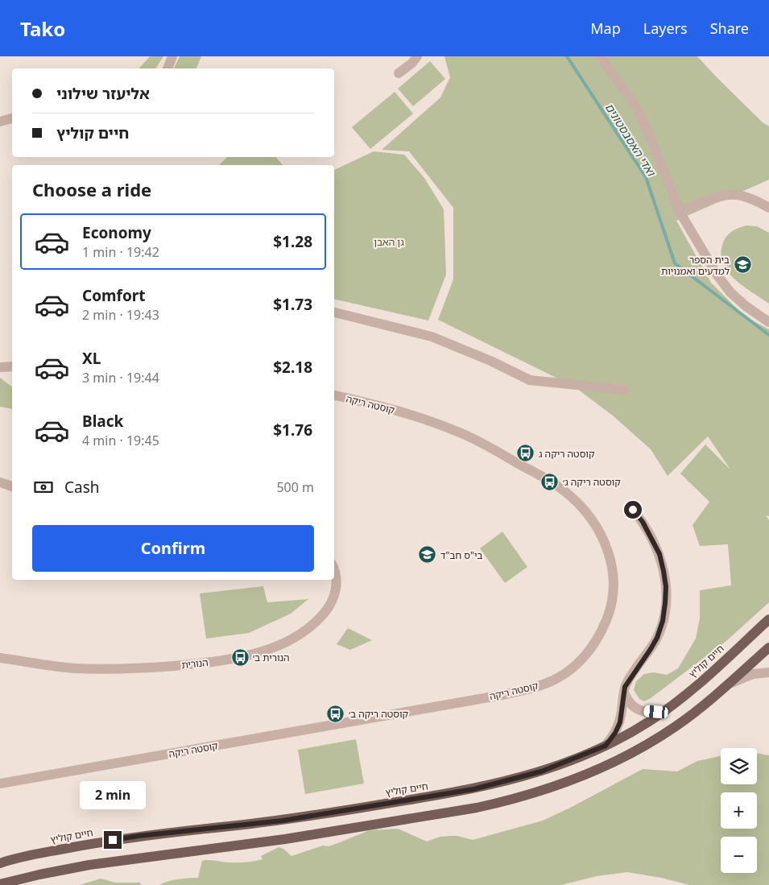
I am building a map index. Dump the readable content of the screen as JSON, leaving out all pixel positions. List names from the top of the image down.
{
  "streets": {
    "main road": ["חיים קוליץ"],
    "street": ["קוסטה ריקה", "הנורית"]
  },
  "water": ["ואדי האסבסטונים"],
  "parks": ["גן האבן"],
  "places": {
    "school or university": ["בית הספר למדעים ואמנויות", "בי\"ס חב\"ד"],
    "bus stop": [
      "קוסטה ריקה ג",
      "קוסטה ריקה ג׳",
      "הנורית ב׳",
      "קוסטה ריקה ב׳"
    ]
  },
  "page": {
    "header": "Tako",
    "nav": ["Map", "Layers", "Share"],
    "banner": ["אליעזר שילוני", "חיים קוליץ"],
    "heading": "Choose a ride",
    "list": [
      {
        "name": "Economy",
        "note": "1 min · 19:42",
        "value": "$1.28"
      },
      {
        "name": "Comfort",
        "note": "2 min · 19:43",
        "value": "$1.73"
      },
      {
        "name": "XL",
        "note": "3 min · 19:44",
        "value": "$2.18"
      },
      {
        "name": "Black",
        "note": "4 min · 19:45",
        "value": "$1.76"
      }
    ],
    "pay": ["Cash", "500 m"],
    "buttons": "Confirm",
    "map_buttons": ["+", "−"],
    "bubble": "2 min"
  }
}
